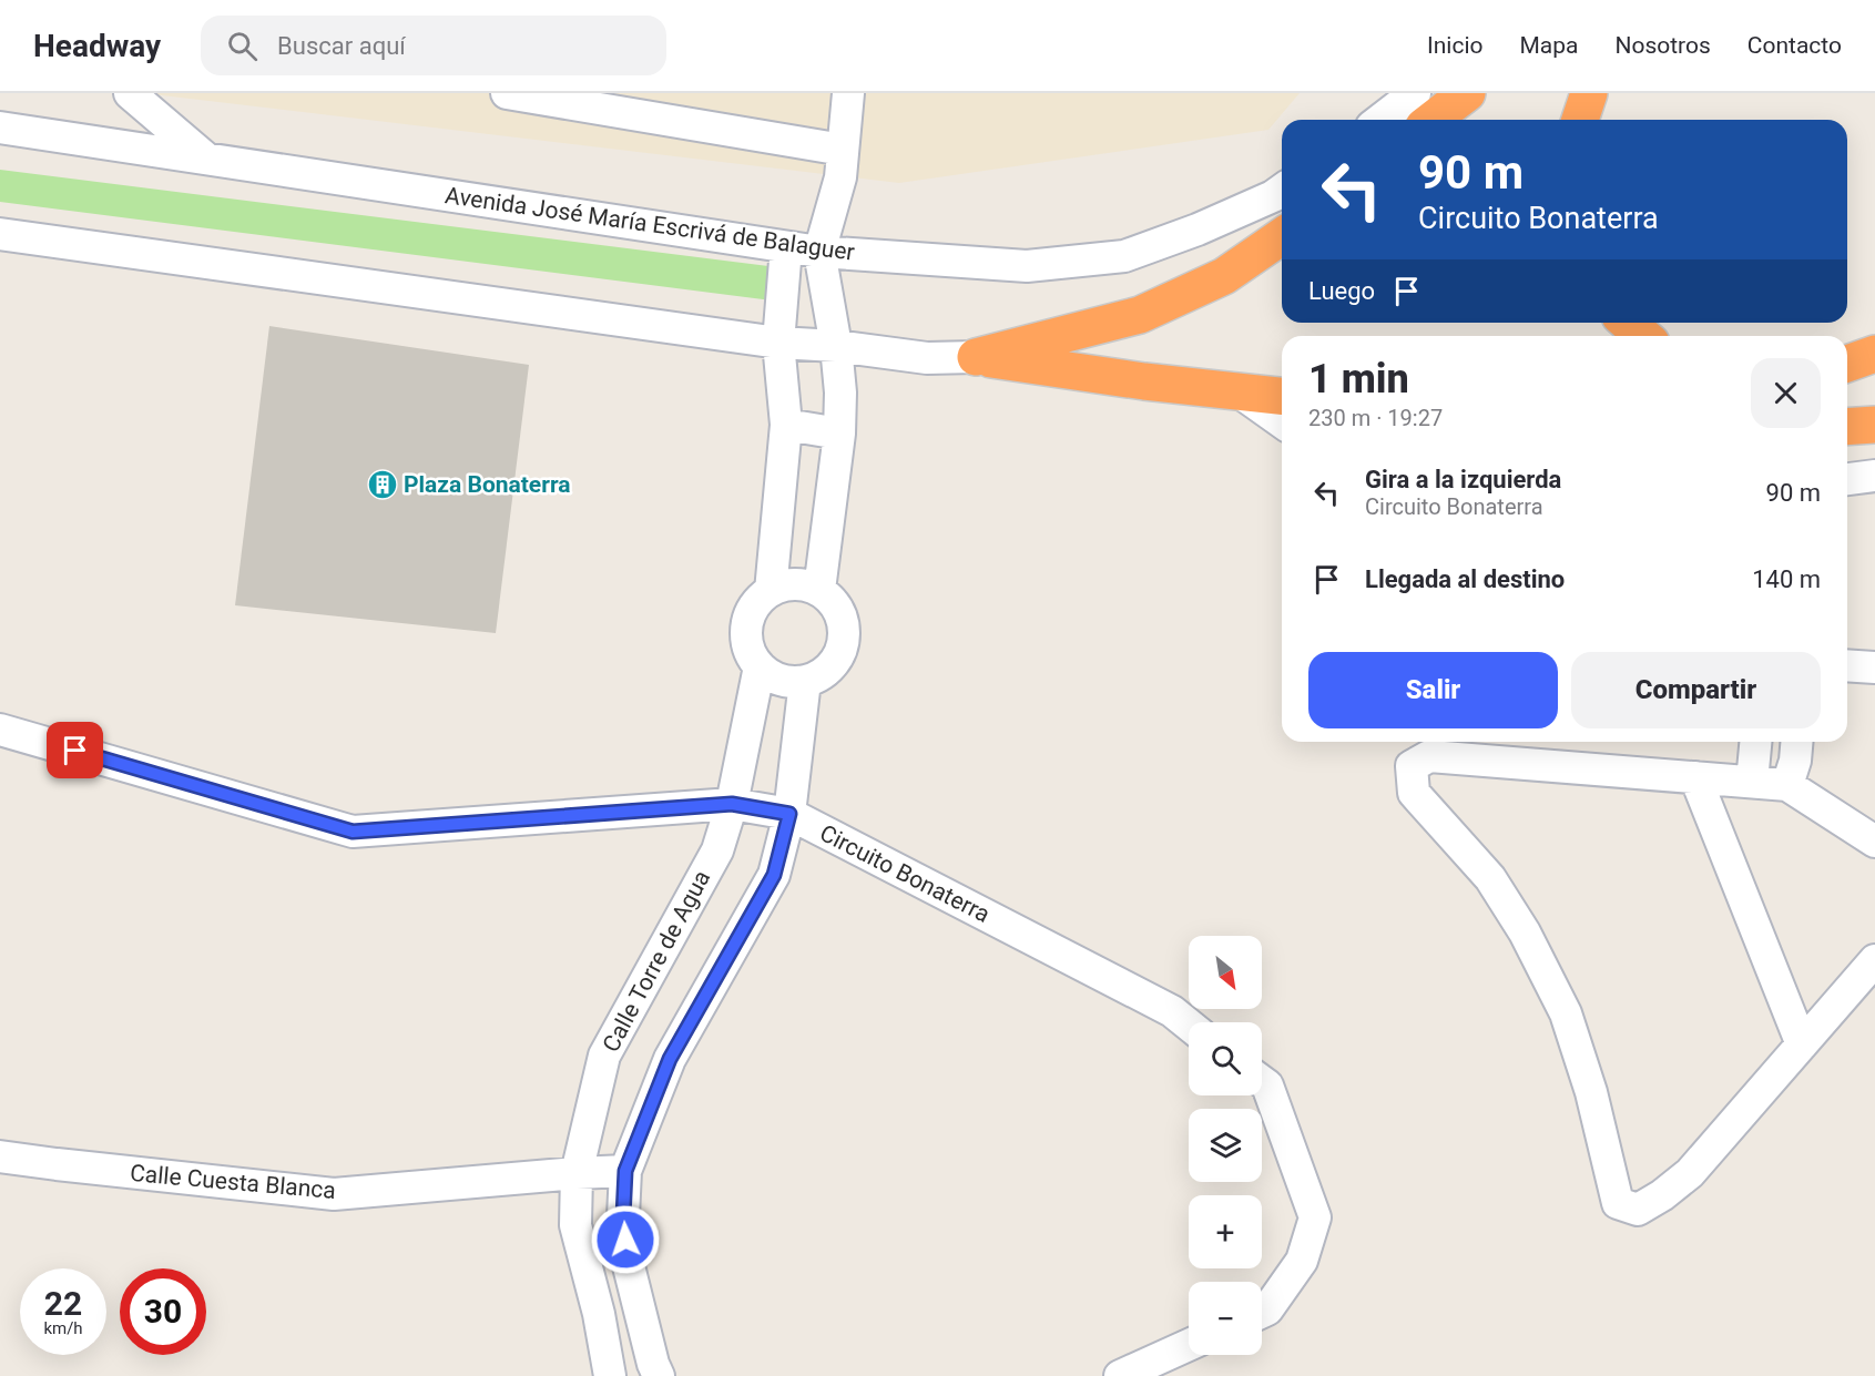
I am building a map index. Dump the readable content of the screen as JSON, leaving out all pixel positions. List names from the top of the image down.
{
  "streets": {
    "street": [
      "Avenida José María Escrivá de Balaguer",
      "Circuito Bonaterra",
      "Calle Torre de Agua",
      "Calle Cuesta Blanca"
    ]
  },
  "crossings": [
    ["Circuito Bonaterra", "Calle Torre de Agua"],
    ["Calle Torre de Agua", "Calle Cuesta Blanca"]
  ],
  "places": {
    "building": ["Plaza Bonaterra"]
  },
  "north": "bottom right",
  "page": {
    "header": "Headway",
    "search": "Buscar aquí",
    "nav": [
      "Inicio",
      "Mapa",
      "Nosotros",
      "Contacto"
    ],
    "turn": ["90 m", "Circuito Bonaterra"],
    "then": "Luego",
    "heading": ["1 min", "230 m · 19:27"],
    "list": [
      {
        "name": "Gira a la izquierda",
        "note": "Circuito Bonaterra",
        "value": "90 m"
      },
      {
        "name": "Llegada al destino",
        "value": "140 m"
      }
    ],
    "buttons": ["Salir", "Compartir"],
    "map_buttons": ["+", "−"],
    "speed": "22 km/h",
    "limit": "30"
  }
}
